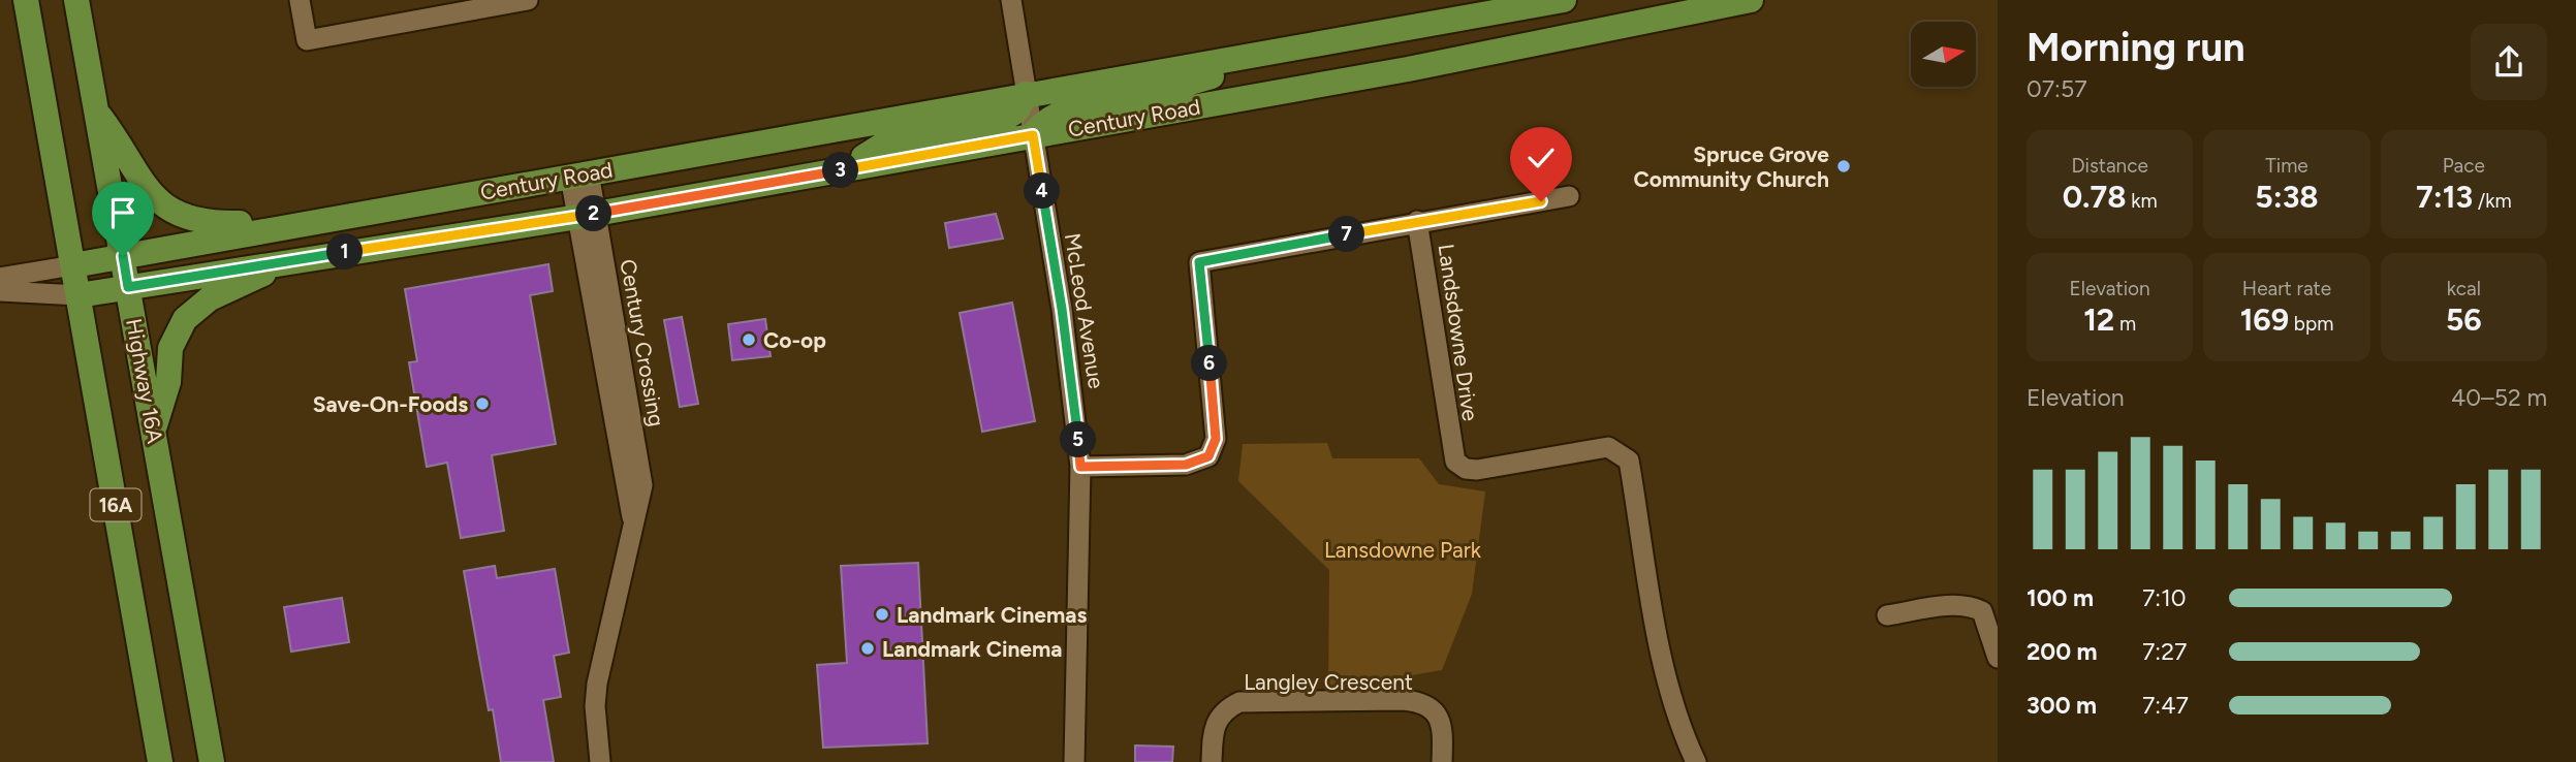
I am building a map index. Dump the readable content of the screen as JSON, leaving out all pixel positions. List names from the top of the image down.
{
  "streets": {
    "main road": ["Century Road", "Highway 16A", "16A"],
    "street": [
      "McLeod Avenue",
      "Landsdowne Drive",
      "Century Crossing",
      "Langley Crescent"
    ]
  },
  "crossings": [
    ["Century Road", "McLeod Avenue"],
    ["Century Road", "Century Crossing"],
    ["Century Road", "Highway 16A"],
    ["Century Road", "16A"],
    ["McLeod Avenue", "Landsdowne Drive"]
  ],
  "parks": ["Lansdowne Park"],
  "places": [
    "Spruce Grove Community Church",
    "Co-op",
    "Save-On-Foods",
    "Landmark Cinemas",
    "Landmark Cinema"
  ],
  "north": "right",
  "page": {
    "heading": ["Morning run", "07:57"],
    "stats": [
      ["Distance", "0.78 km"],
      ["Time", "5:38"],
      ["Pace", "7:13 /km"],
      ["Elevation", "12 m"],
      ["Heart rate", "169 bpm"],
      ["kcal", "56"]
    ],
    "pins": [
      "3",
      "4",
      "2",
      "7",
      "1",
      "6",
      "5"
    ],
    "chart": ["Elevation", "40–52 m"],
    "list": [
      {
        "name": "100 m",
        "note": "7:10"
      },
      {
        "name": "200 m",
        "note": "7:27"
      },
      {
        "name": "300 m",
        "note": "7:47"
      }
    ]
  }
}
